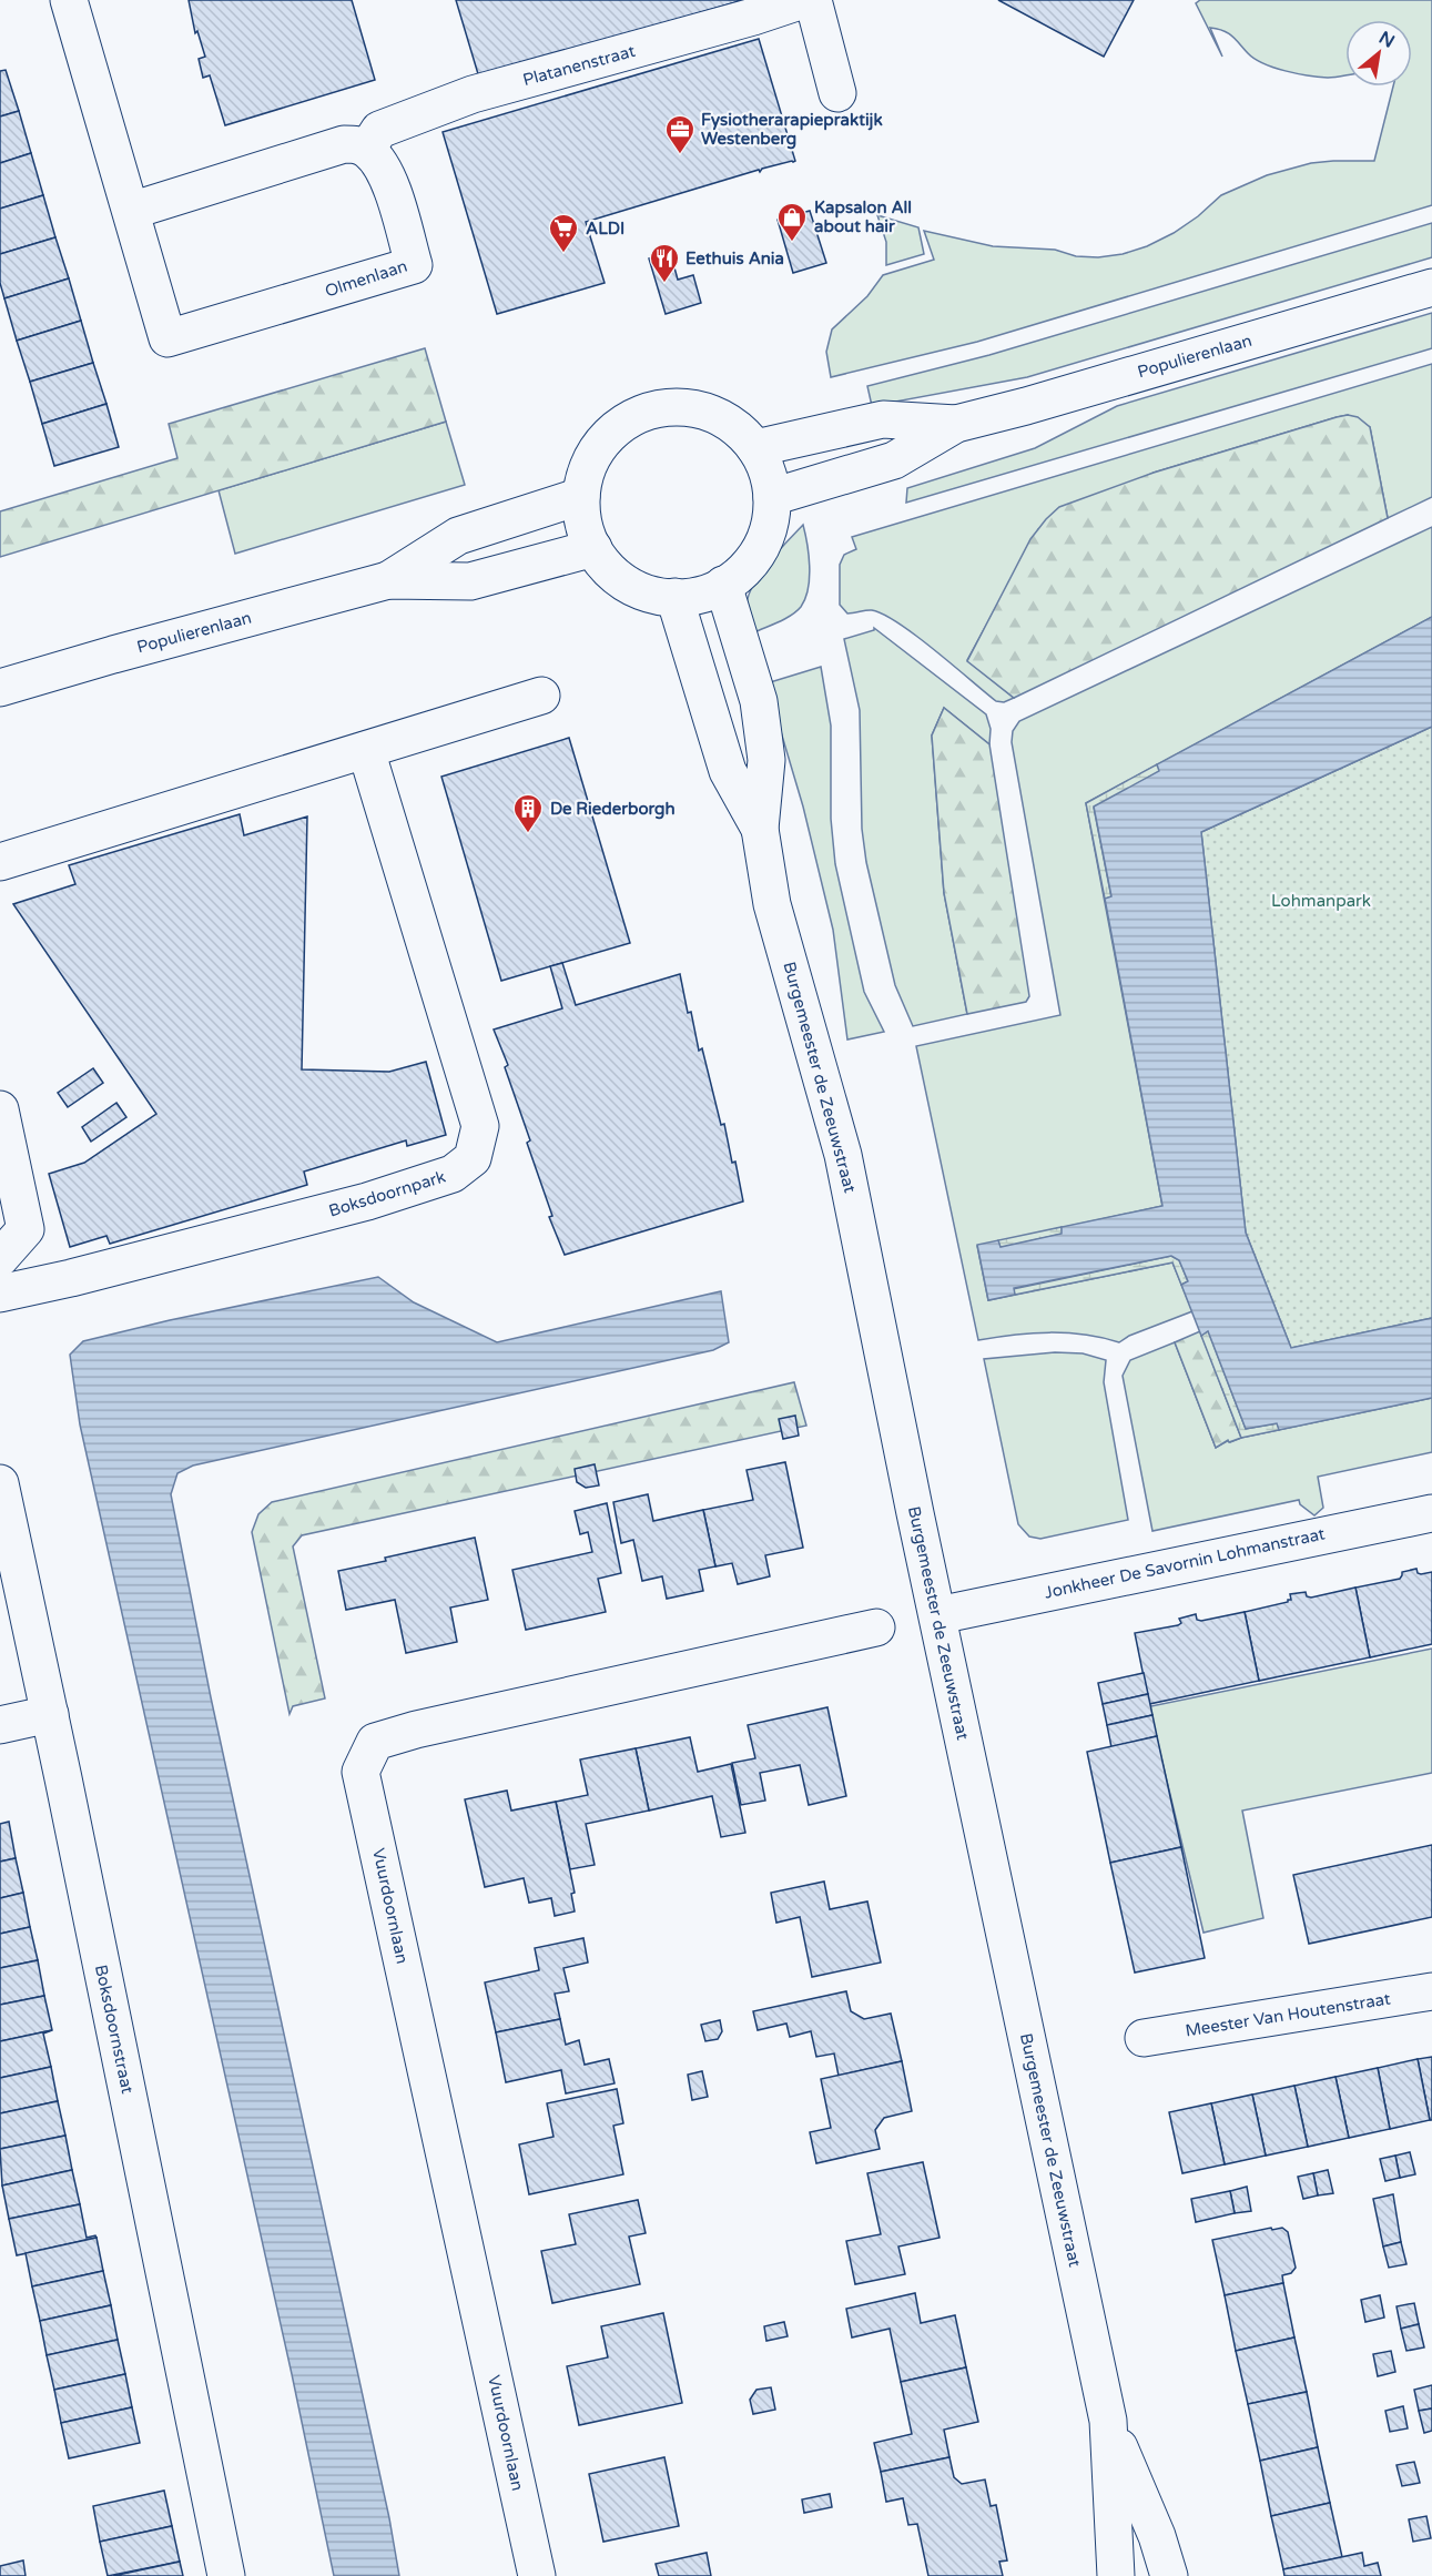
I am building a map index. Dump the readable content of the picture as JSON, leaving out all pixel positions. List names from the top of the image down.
{
  "streets": {
    "street": [
      "Platanenstraat",
      "Olmenlaan",
      "Populierenlaan",
      "Burgemeester de Zeeuwstraat",
      "Boksdoornpark",
      "Jonkheer De Savornin Lohmanstraat",
      "Vuurdoornlaan",
      "Meester Van Houtenstraat",
      "Boksdoornstraat"
    ]
  },
  "crossings": [
    ["Platanenstraat", "Olmenlaan"],
    ["Populierenlaan", "Burgemeester de Zeeuwstraat"],
    ["Burgemeester de Zeeuwstraat", "Jonkheer De Savornin Lohmanstraat"]
  ],
  "parks": ["Lohmanpark"],
  "places": {
    "office": ["Fysiotherarapiepraktijk Westenberg"],
    "shop": ["Kapsalon All about hair"],
    "supermarket": ["ALDI"],
    "restaurant": ["Eethuis Ania"],
    "building": ["De Riederborgh"]
  },
  "north": "top right"
}
